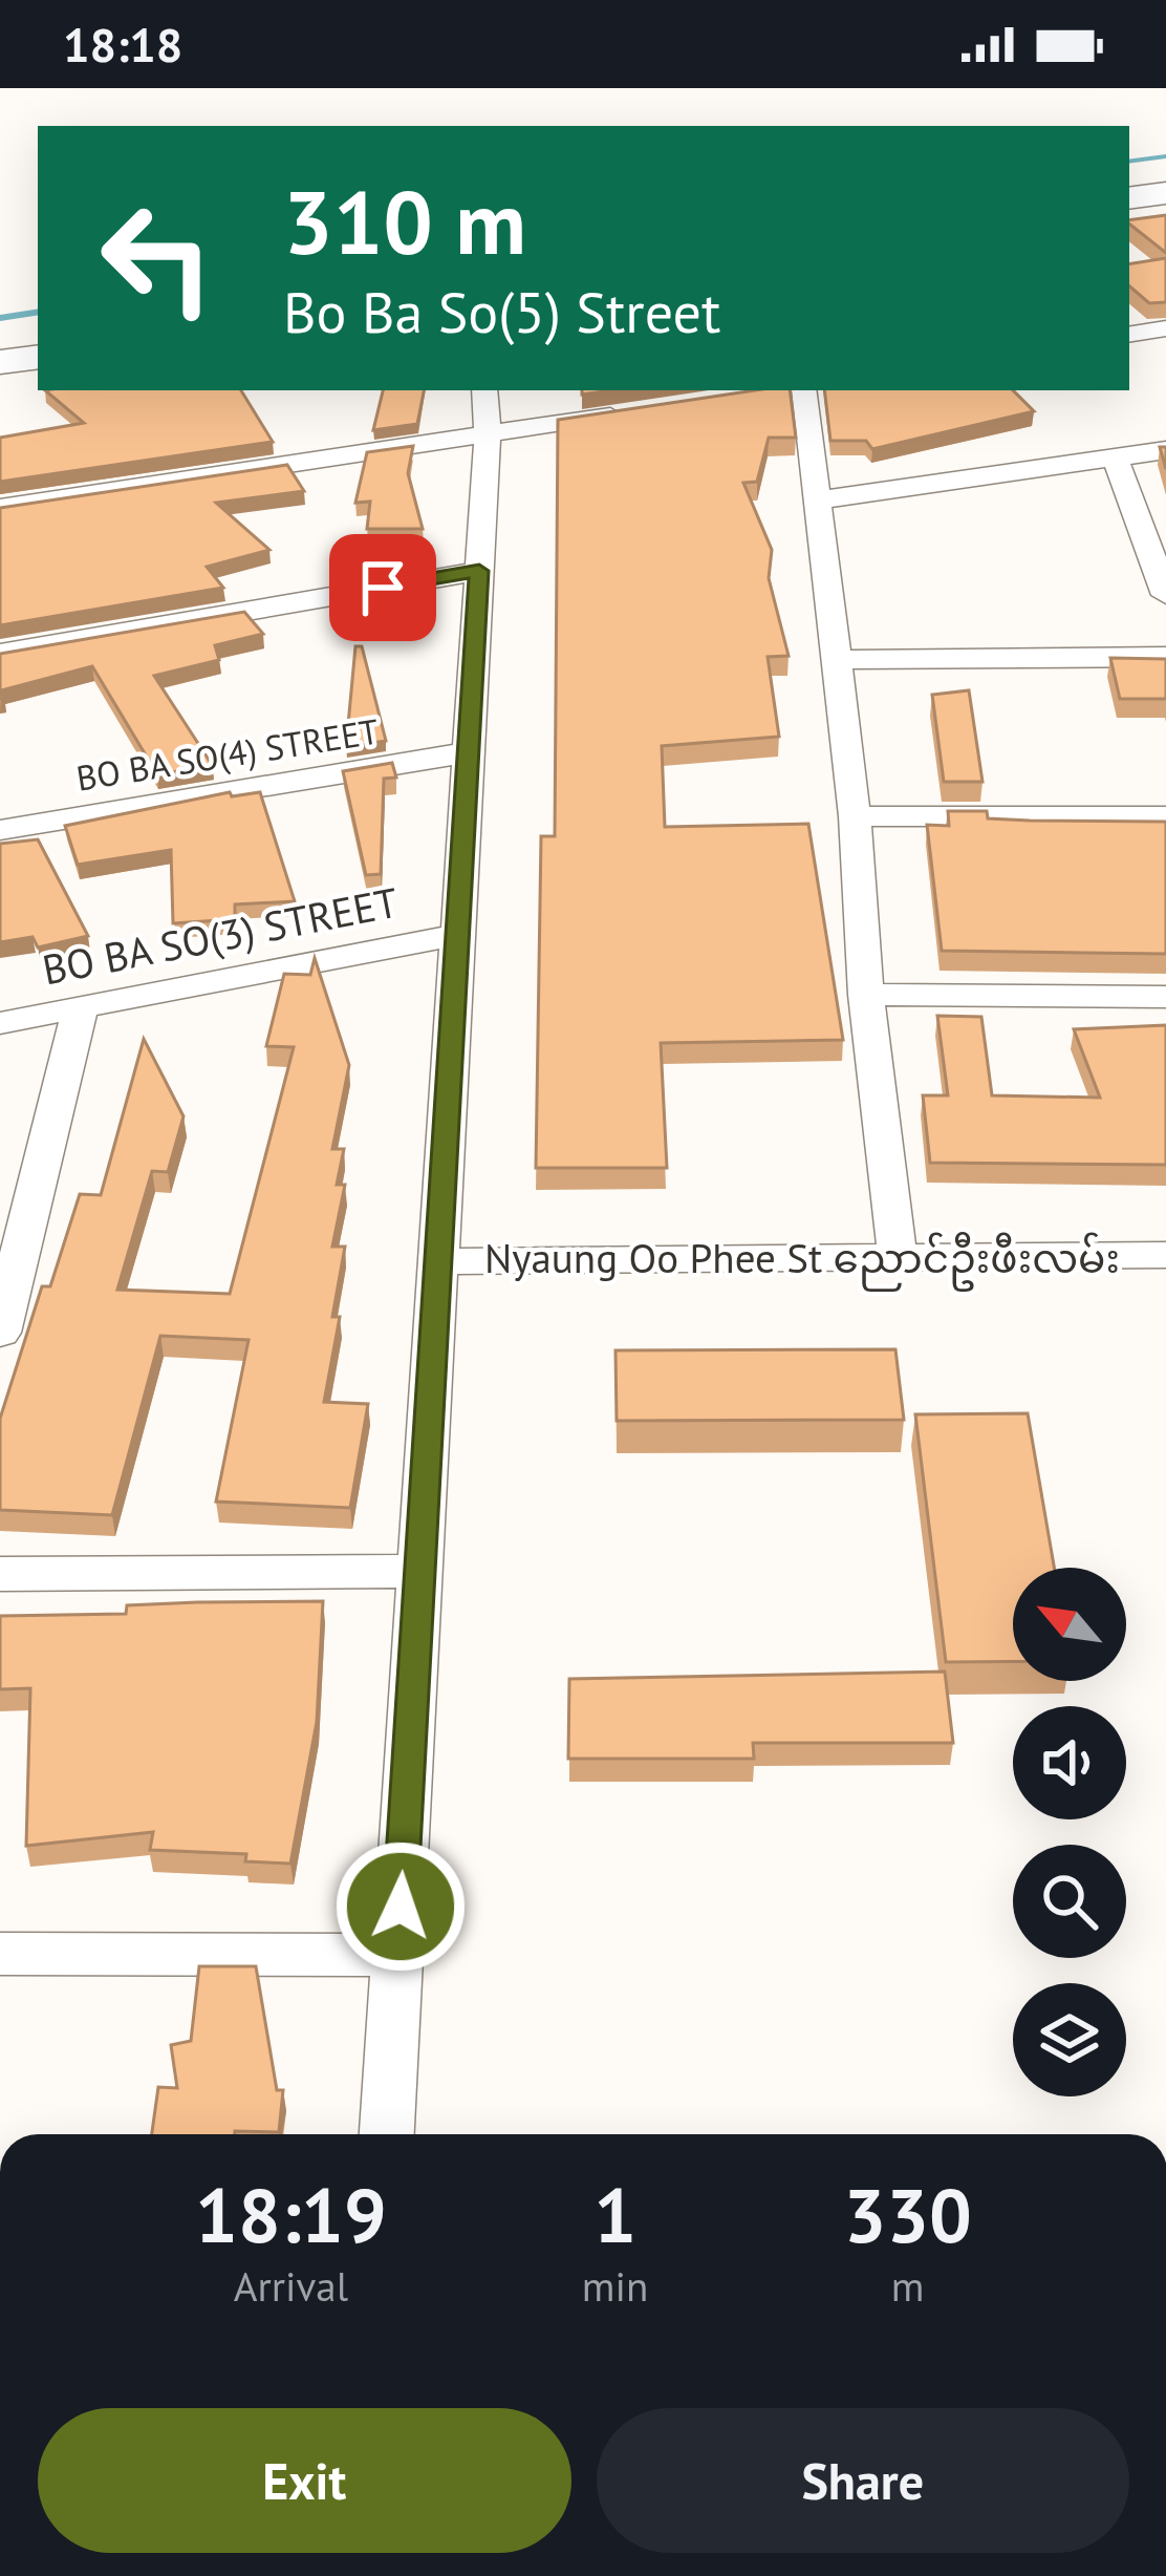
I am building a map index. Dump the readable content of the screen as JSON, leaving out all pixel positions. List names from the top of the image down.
{
  "streets": {
    "street": ["BO BA SO(4) STREET", "BO BA SO(3) STREET", "Nyaung Oo Phee St ညောင်ဦးဖီးလမ်း"]
  },
  "north": "top left",
  "page": {
    "status": "18:18",
    "turn": ["310 m", "Bo Ba So(5) Street"],
    "eta": [
      "18:19",
      "Arrival",
      "1",
      "min",
      "330",
      "m"
    ],
    "buttons": ["Exit", "Share"]
  }
}
